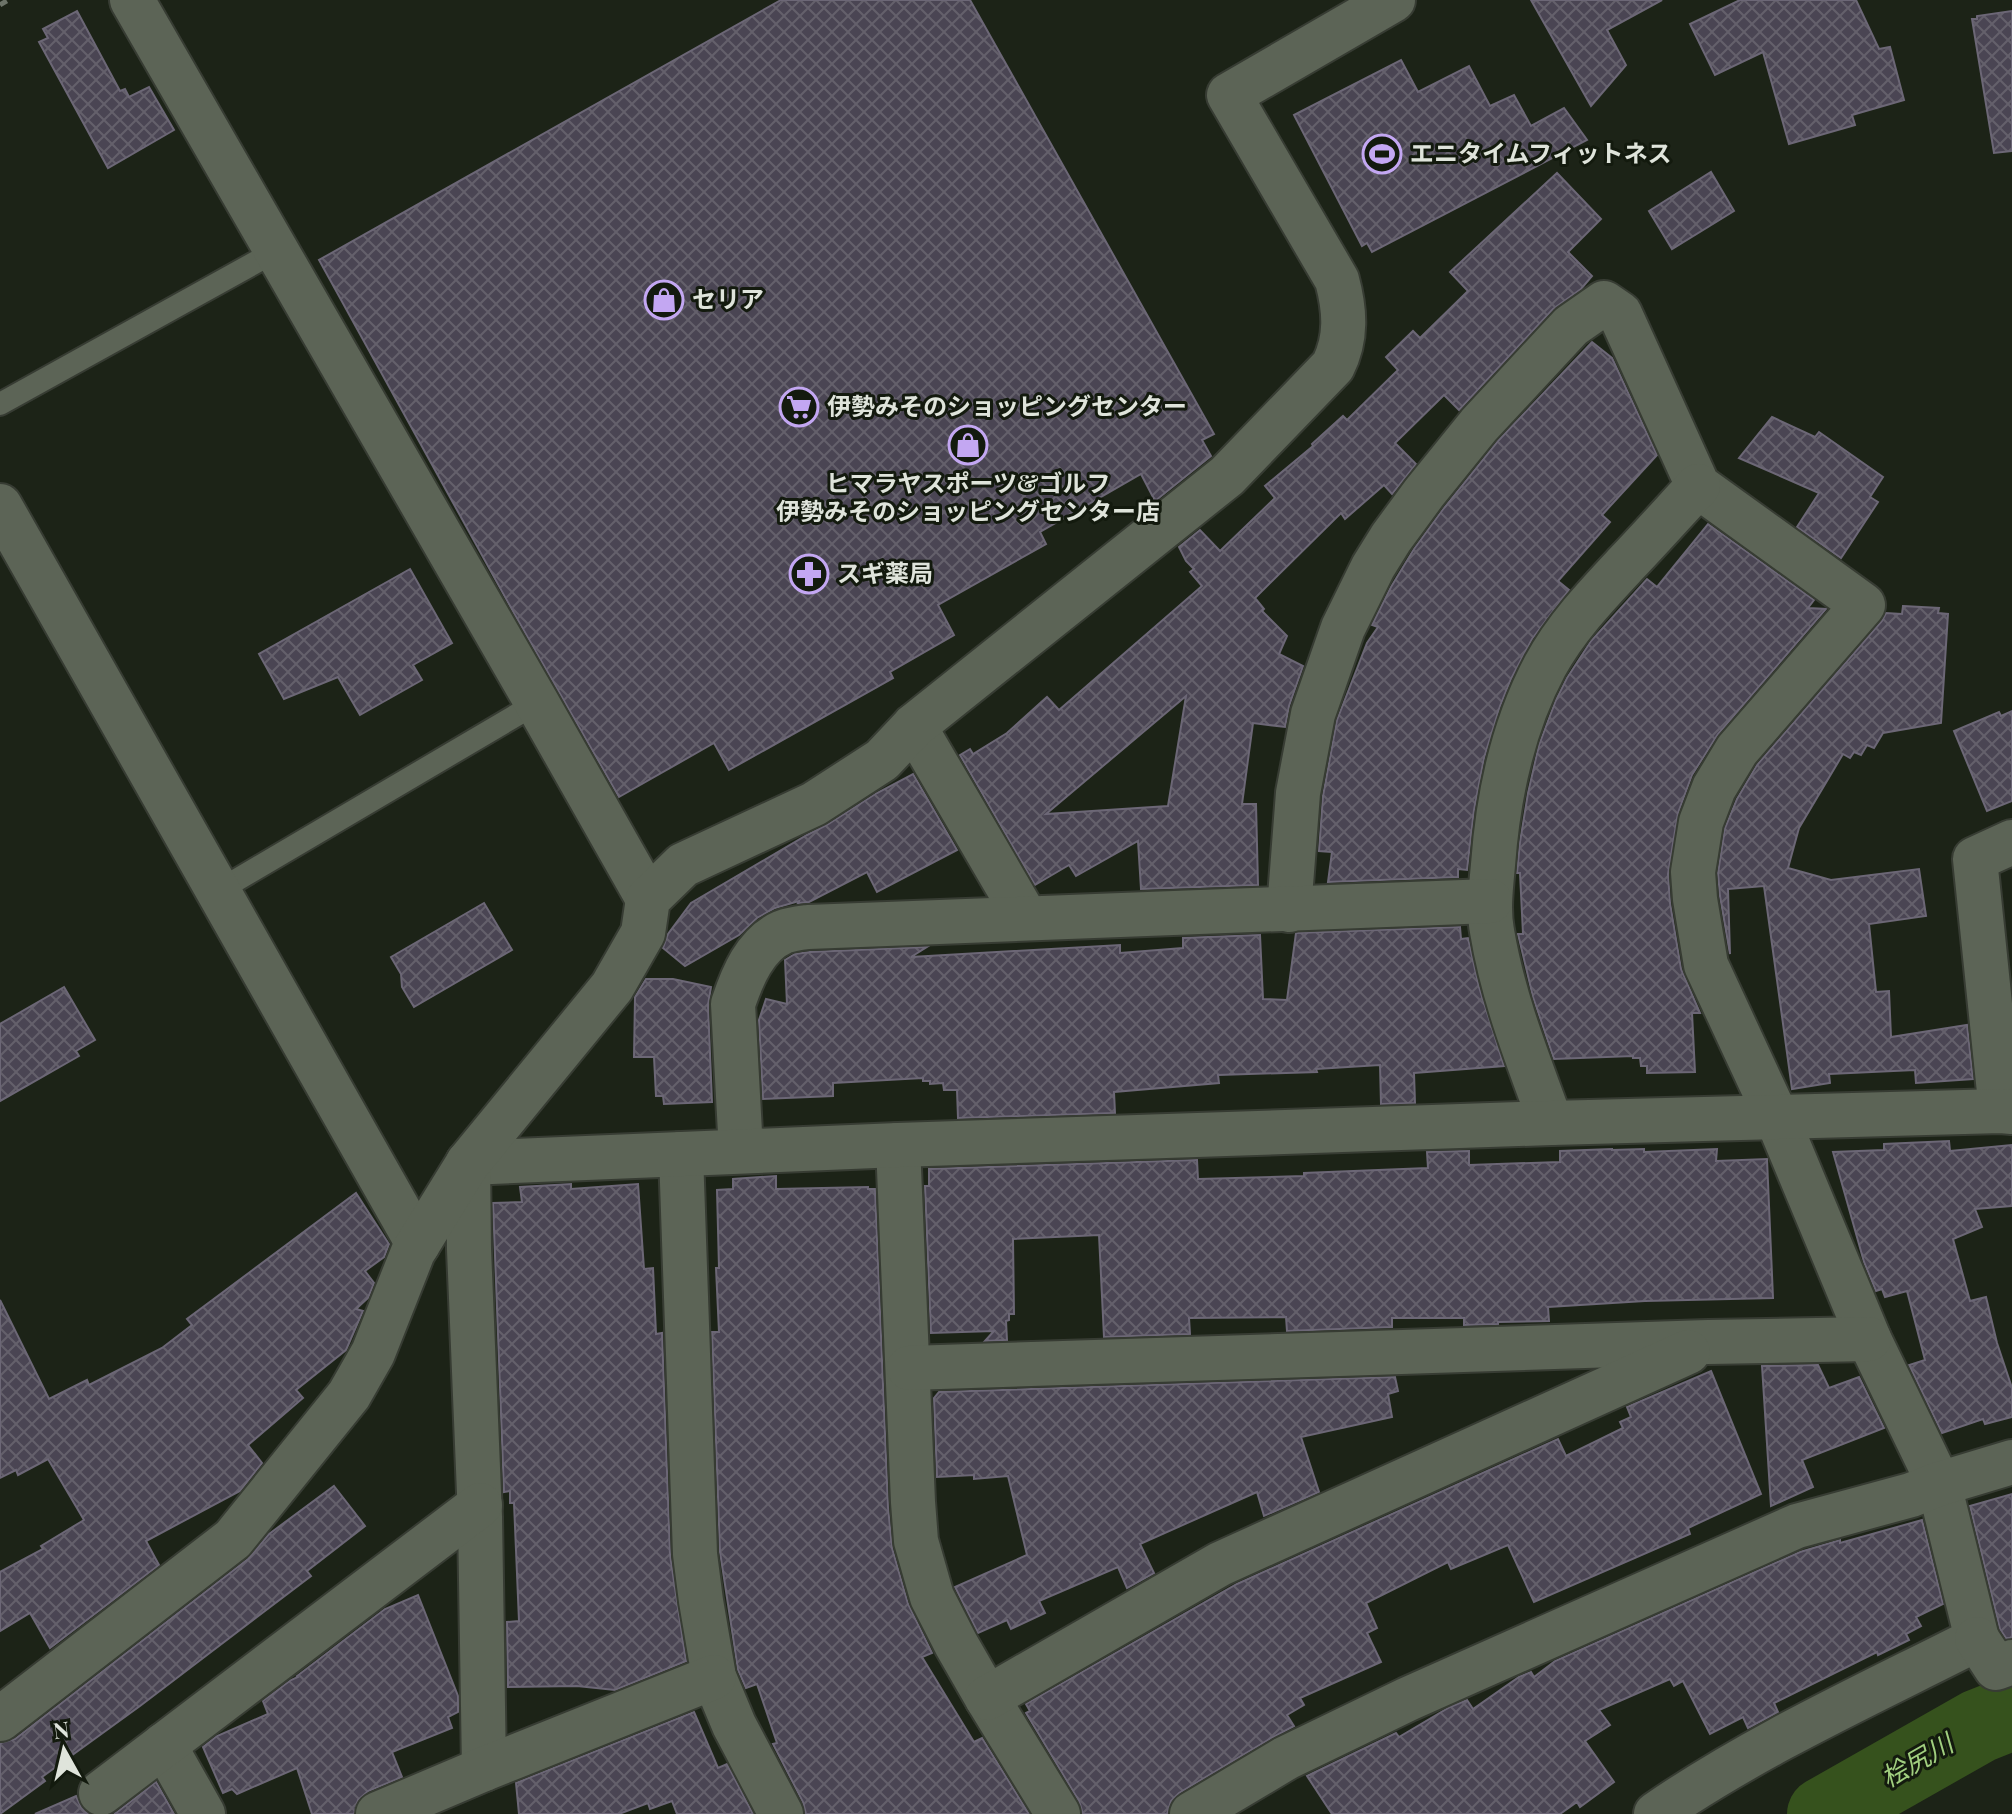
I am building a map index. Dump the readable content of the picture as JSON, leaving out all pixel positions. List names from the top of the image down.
{
  "water": ["桧尻川"],
  "places": {
    "sports": ["エニタイムフィットネス"],
    "shop": ["セリア", "ヒマラヤスポーツ&ゴルフ 伊勢みそのショッピングセンター店"],
    "supermarket": ["伊勢みそのショッピングセンター"],
    "pharmacy": ["スギ薬局"]
  },
  "north": "top"
}
